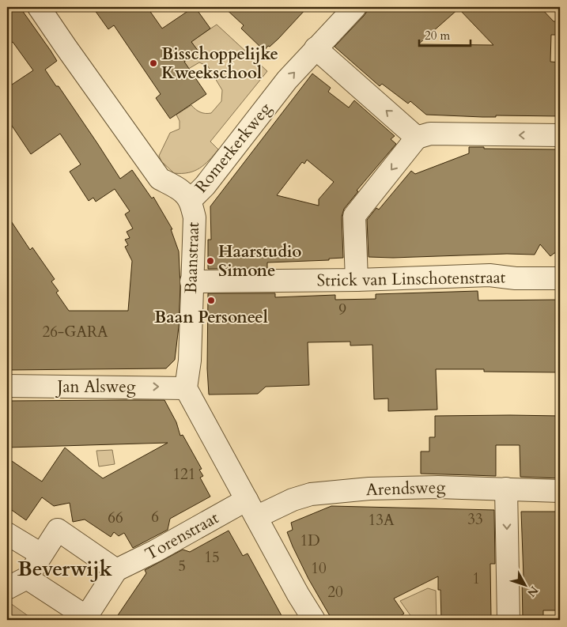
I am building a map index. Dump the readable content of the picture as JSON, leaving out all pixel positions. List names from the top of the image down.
{
  "streets": {
    "street": [
      "Romerkerkweg",
      "Baanstraat",
      "Strick van Linschotenstraat",
      "Jan Alsweg",
      "Arendsweg",
      "Torenstraat"
    ]
  },
  "crossings": [
    ["Romerkerkweg", "Baanstraat"],
    ["Baanstraat", "Strick van Linschotenstraat"],
    ["Baanstraat", "Jan Alsweg"],
    ["Arendsweg", "Torenstraat"]
  ],
  "one_way": ["Jan Alsweg"],
  "districts": ["Beverwijk"],
  "places": ["Bisschoppelijke Kweekschool", "Haarstudio Simone", "Baan Personeel"],
  "house_numbers": [
    "9",
    "26-GARA",
    "121",
    "6",
    "66",
    "33",
    "13A",
    "1D",
    "15",
    "5",
    "10",
    "1",
    "20"
  ],
  "scale_bar": "20 m",
  "north": "bottom right"
}
